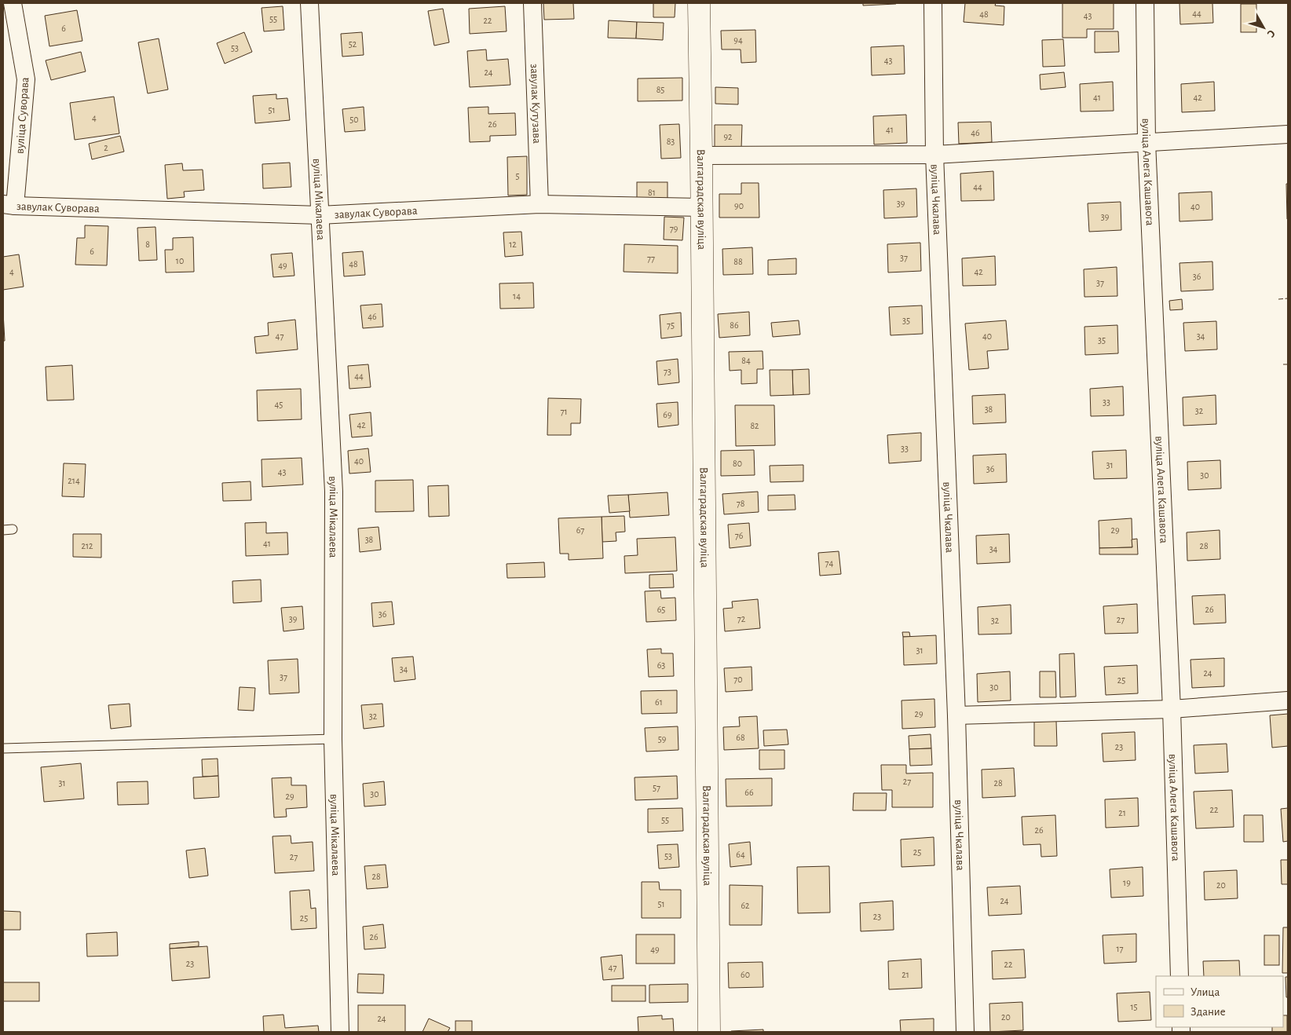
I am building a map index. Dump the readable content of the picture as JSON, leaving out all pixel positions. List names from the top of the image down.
{
  "streets": {
    "street": [
      "завулак Кутузава",
      "вуліца Суворава",
      "вуліца Алега Кашавога",
      "вуліца Мікалаева",
      "Валгаградская вуліца",
      "вуліца Чкалава",
      "завулак Суворава"
    ]
  },
  "crossings": [
    ["завулак Кутузава", "завулак Суворава"],
    ["вуліца Суворава", "завулак Суворава"],
    ["вуліца Мікалаева", "завулак Суворава"],
    ["Валгаградская вуліца", "завулак Суворава"]
  ],
  "house_numbers": [
    "44",
    "48",
    "43",
    "55",
    "22",
    "6",
    "94",
    "52",
    "53",
    "43",
    "24",
    "85",
    "41",
    "42",
    "51",
    "4",
    "50",
    "26",
    "41",
    "46",
    "92",
    "83",
    "2",
    "5",
    "44",
    "81",
    "39",
    "90",
    "40",
    "39",
    "79",
    "8",
    "12",
    "6",
    "37",
    "77",
    "10",
    "88",
    "48",
    "49",
    "4",
    "42",
    "36",
    "37",
    "14",
    "46",
    "35",
    "75",
    "86",
    "47",
    "40",
    "34",
    "35",
    "84",
    "73",
    "44",
    "33",
    "45",
    "38",
    "32",
    "71",
    "69",
    "42",
    "82",
    "33",
    "40",
    "80",
    "31",
    "36",
    "43",
    "30",
    "214",
    "78",
    "67",
    "29",
    "76",
    "38",
    "41",
    "212",
    "28",
    "34",
    "74",
    "65",
    "26",
    "36",
    "39",
    "72",
    "27",
    "32",
    "31",
    "63",
    "34",
    "24",
    "37",
    "70",
    "25",
    "30",
    "61",
    "29",
    "32",
    "68",
    "59",
    "23",
    "27",
    "31",
    "28",
    "57",
    "66",
    "30",
    "29",
    "22",
    "21",
    "55",
    "26",
    "25",
    "64",
    "53",
    "27",
    "28",
    "19",
    "20",
    "24",
    "51",
    "62",
    "23",
    "25",
    "26",
    "17",
    "49",
    "23",
    "22",
    "47",
    "60",
    "21",
    "15",
    "20",
    "24"
  ],
  "legend": ["Улица", "Здание"],
  "north": "bottom right"
}
